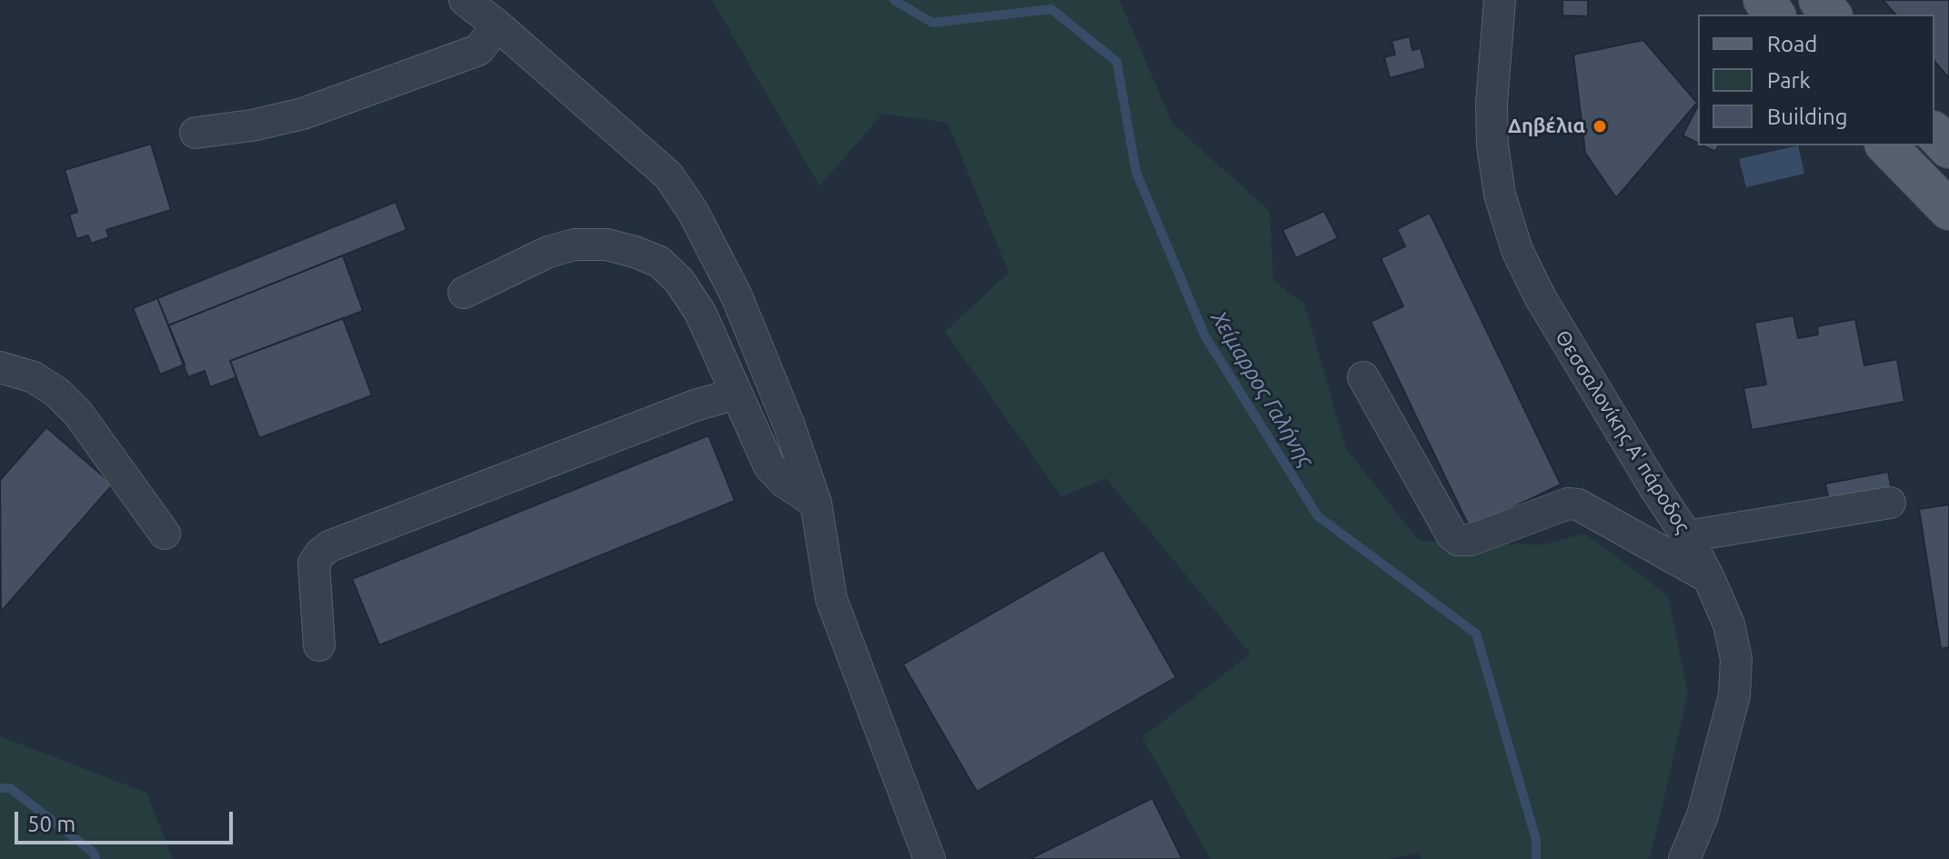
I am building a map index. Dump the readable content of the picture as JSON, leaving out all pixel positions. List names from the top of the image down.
{
  "streets": {
    "street": ["Θεσσαλονίκης Α' πάροδος"]
  },
  "water": ["Χείμαρρος Γαλήνης"],
  "places": ["Δηβέλια"],
  "legend": ["Road", "Park", "Building"],
  "scale_bar": "50 m"
}
